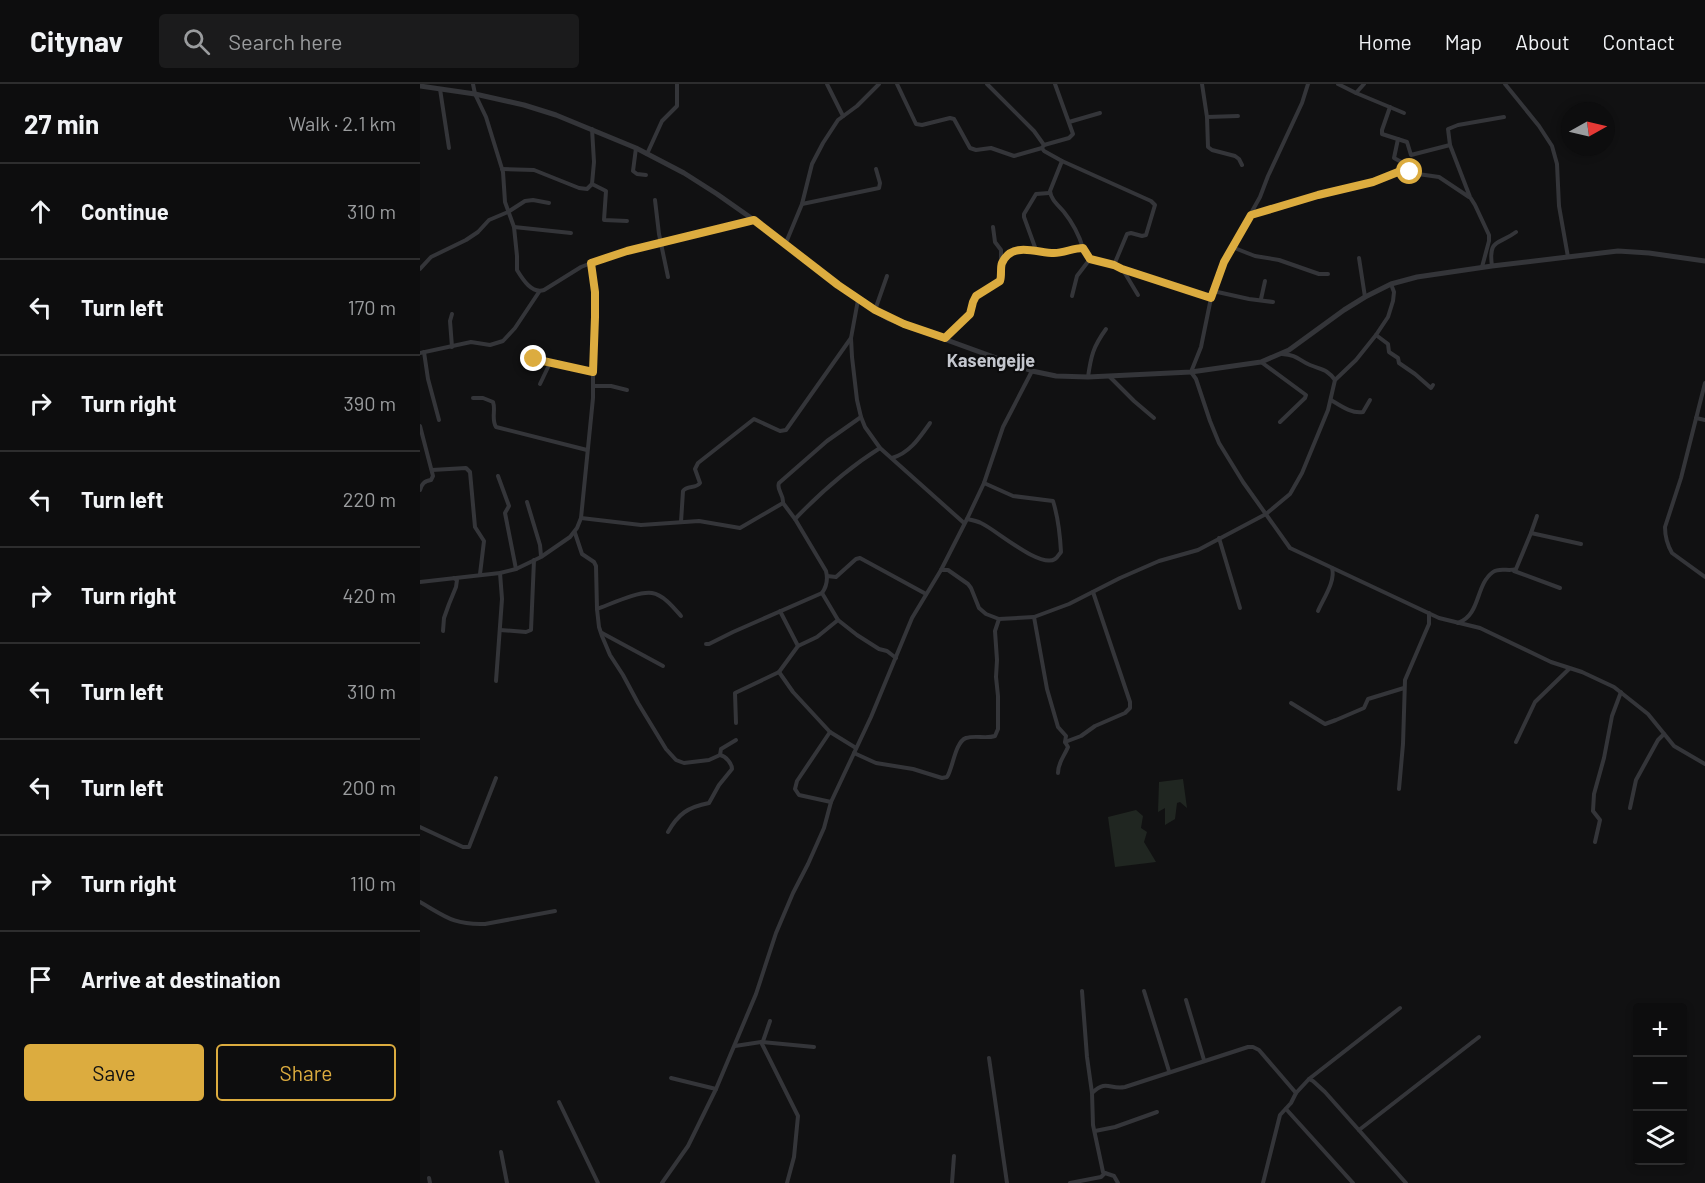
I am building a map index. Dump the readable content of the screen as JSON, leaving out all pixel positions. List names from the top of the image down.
{
  "districts": ["Kasengejje"],
  "north": "right",
  "page": {
    "header": "Citynav",
    "search": "Search here",
    "nav": [
      "Home",
      "Map",
      "About",
      "Contact"
    ],
    "heading": ["27 min", "Walk · 2.1 km"],
    "list": [
      ["Continue", "310 m"],
      ["Turn left", "170 m"],
      ["Turn right", "390 m"],
      ["Turn left", "220 m"],
      ["Turn right", "420 m"],
      ["Turn left", "310 m"],
      ["Turn left", "200 m"],
      ["Turn right", "110 m"],
      "Arrive at destination"
    ],
    "map_buttons": ["+", "−"],
    "buttons": ["Save", "Share"]
  }
}
